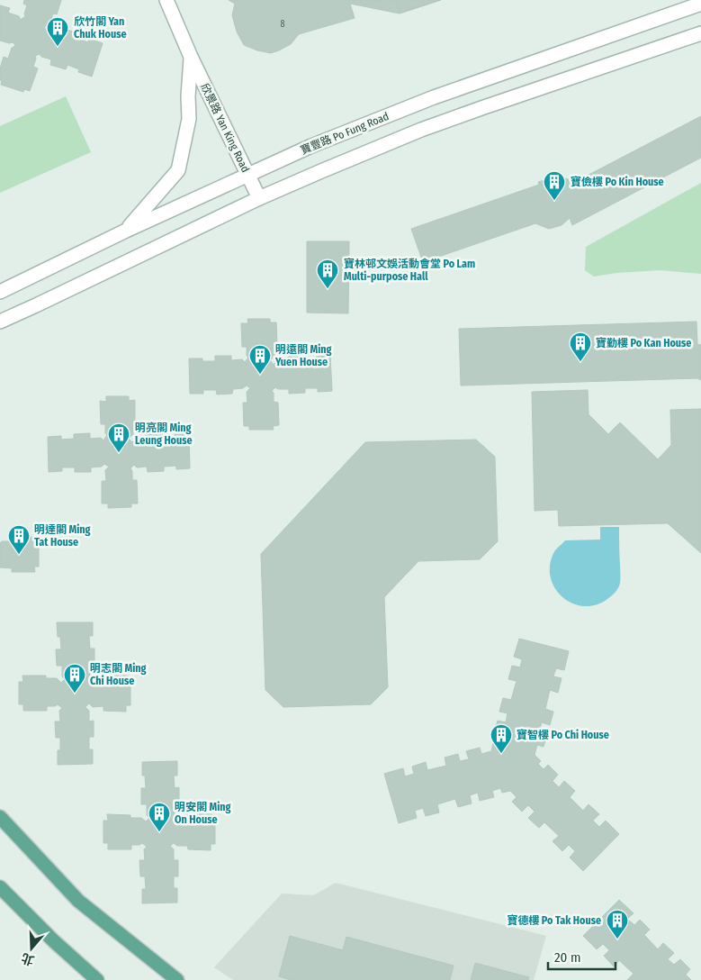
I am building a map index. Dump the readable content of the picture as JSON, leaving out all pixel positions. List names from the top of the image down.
{
  "streets": {
    "street": ["欣景路 Yan King Road", "寶豐路 Po Fung Road"]
  },
  "crossings": [
    ["欣景路 Yan King Road", "寶豐路 Po Fung Road"]
  ],
  "places": {
    "building": [
      "欣竹閣 Yan Chuk House",
      "寶儉樓 Po Kin House",
      "寶林邨文娛活動會堂 Po Lam Multi-purpose Hall",
      "寶勤樓 Po Kan House",
      "明遠閣 Ming Yuen House",
      "明亮閣 Ming Leung House",
      "明達閣 Ming Tat House",
      "明志閣 Ming Chi House",
      "寶智樓 Po Chi House",
      "明安閣 Ming On House",
      "寶德樓 Po Tak House"
    ]
  },
  "house_numbers": ["8"],
  "scale_bar": "20 m",
  "north": "bottom"
}
